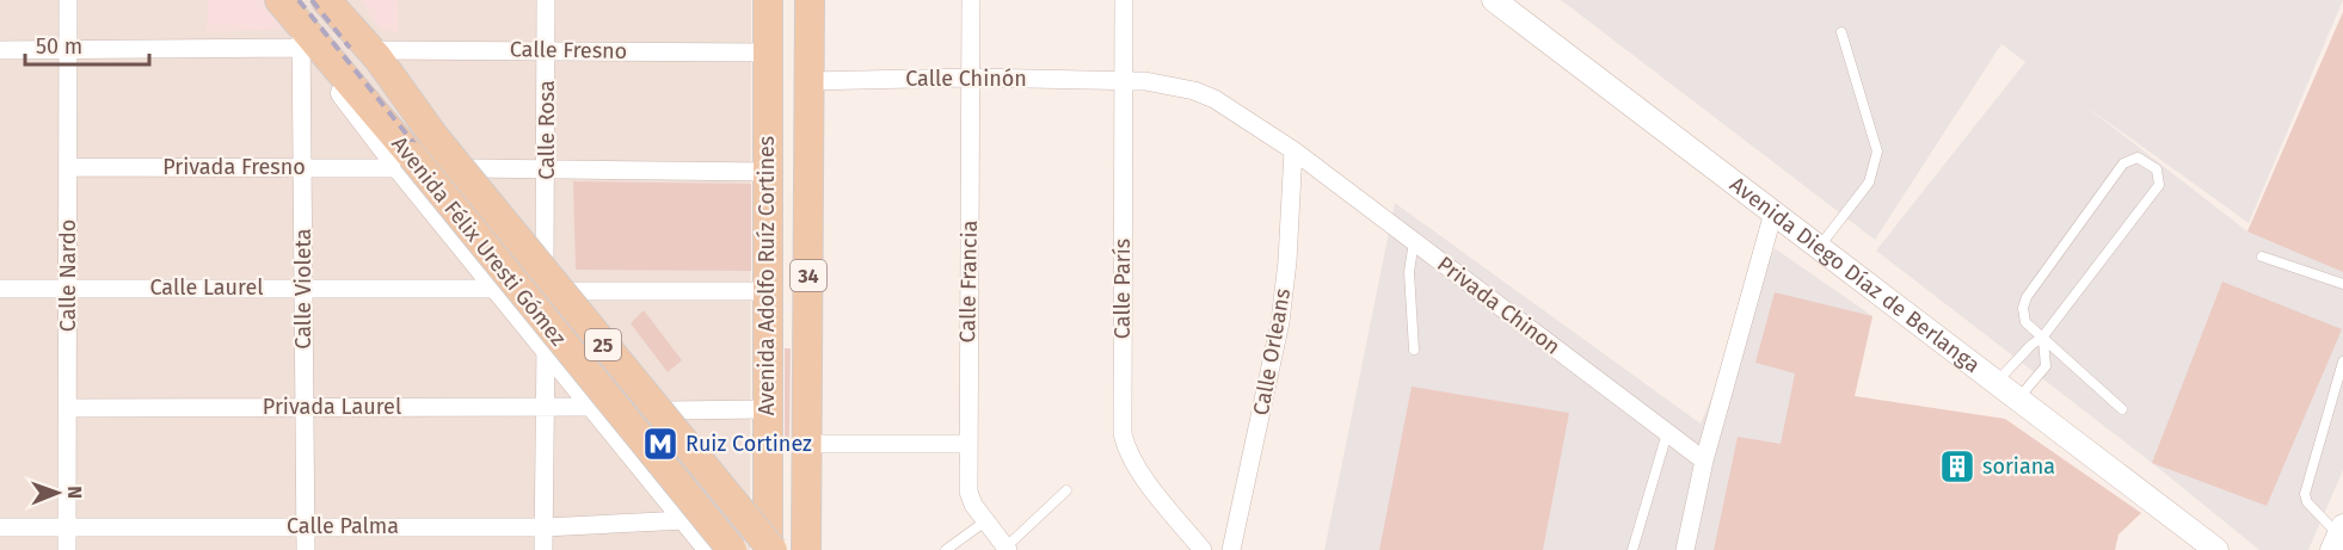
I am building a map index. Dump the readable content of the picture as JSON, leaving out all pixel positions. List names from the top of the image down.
{
  "streets": {
    "main road": [
      "Avenida Félix Uresti Gómez",
      "Avenida Adolfo Ruíz Cortines",
      "34",
      "25"
    ],
    "street": [
      "Calle Fresno",
      "Calle Chinón",
      "Calle Rosa",
      "Privada Fresno",
      "Avenida Diego Díaz de Berlanga",
      "Calle Nardo",
      "Calle Francia",
      "Calle Laurel",
      "Calle Violeta",
      "Calle París",
      "Privada Chinon",
      "Calle Orleans",
      "Privada Laurel",
      "Calle Palma"
    ]
  },
  "crossings": [
    ["Calle Fresno", "Calle Rosa"],
    ["Calle Fresno", "Avenida Félix Uresti Gómez"],
    ["Calle Fresno", "Avenida Adolfo Ruíz Cortines"],
    ["Calle Chinón", "Avenida Adolfo Ruíz Cortines"],
    ["Calle Chinón", "Calle Francia"],
    ["Calle Chinón", "Calle París"],
    ["Calle Chinón", "Privada Chinon"],
    ["Calle Chinón", "Calle Orleans"],
    ["Privada Fresno", "Avenida Félix Uresti Gómez"],
    ["Privada Fresno", "Calle Nardo"],
    ["Privada Fresno", "Calle Violeta"],
    ["Avenida Félix Uresti Gómez", "Avenida Adolfo Ruíz Cortines"],
    ["Avenida Félix Uresti Gómez", "Calle Violeta"],
    ["Calle Nardo", "Calle Laurel"],
    ["Calle Nardo", "Privada Laurel"],
    ["Calle Nardo", "Calle Palma"],
    ["Calle Laurel", "Calle Violeta"],
    ["Calle Violeta", "Privada Laurel"],
    ["Calle Violeta", "Calle Palma"],
    ["Privada Chinon", "Calle Orleans"]
  ],
  "places": {
    "metro station": ["Ruiz Cortinez"],
    "building": ["soriana"]
  },
  "scale_bar": "50 m",
  "north": "right"
}
